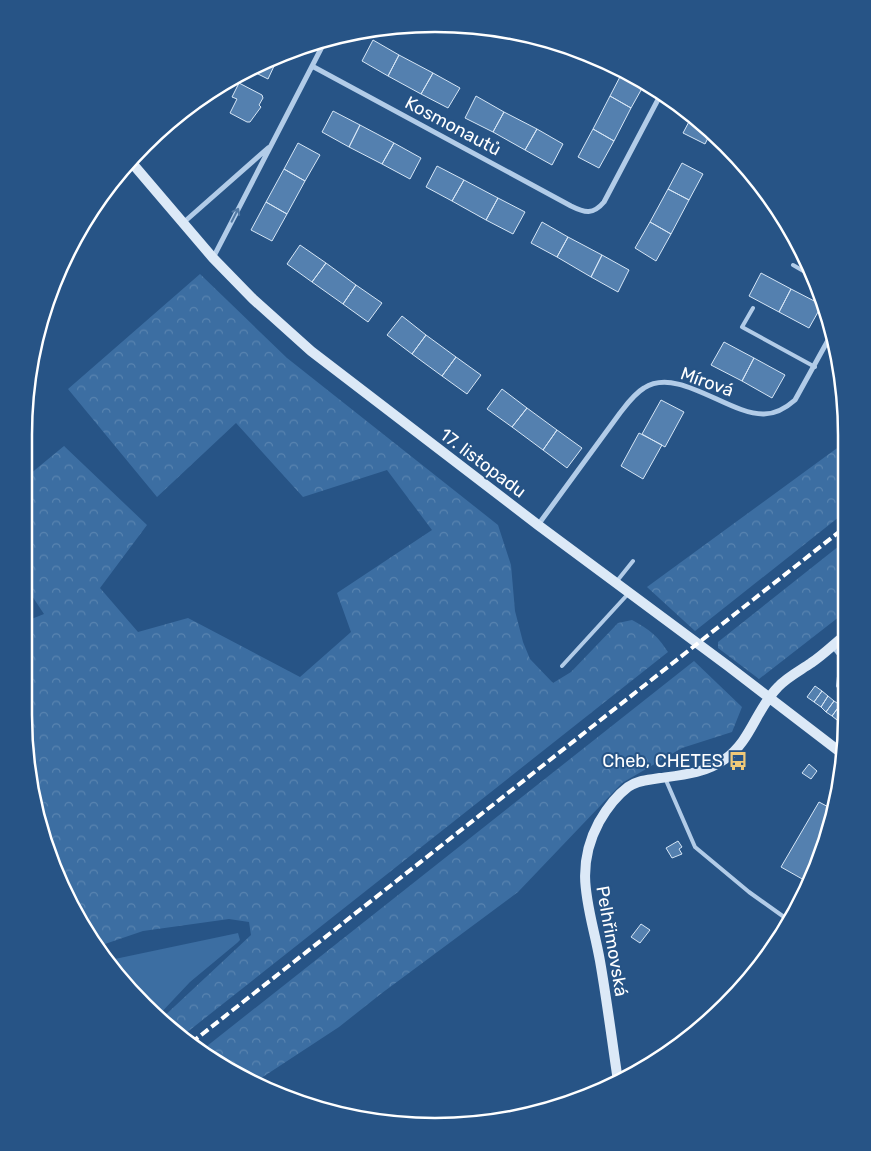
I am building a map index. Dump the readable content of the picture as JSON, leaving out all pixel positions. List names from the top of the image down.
{
  "streets": {
    "street": [
      "Kosmonautů",
      "Mírová",
      "17. listopadu",
      "Pelhřimovská"
    ]
  },
  "crossings": [
    ["Mírová", "17. listopadu"],
    ["17. listopadu", "Pelhřimovská"]
  ],
  "places": {
    "bus stop": ["Cheb, CHETES"]
  }
}
